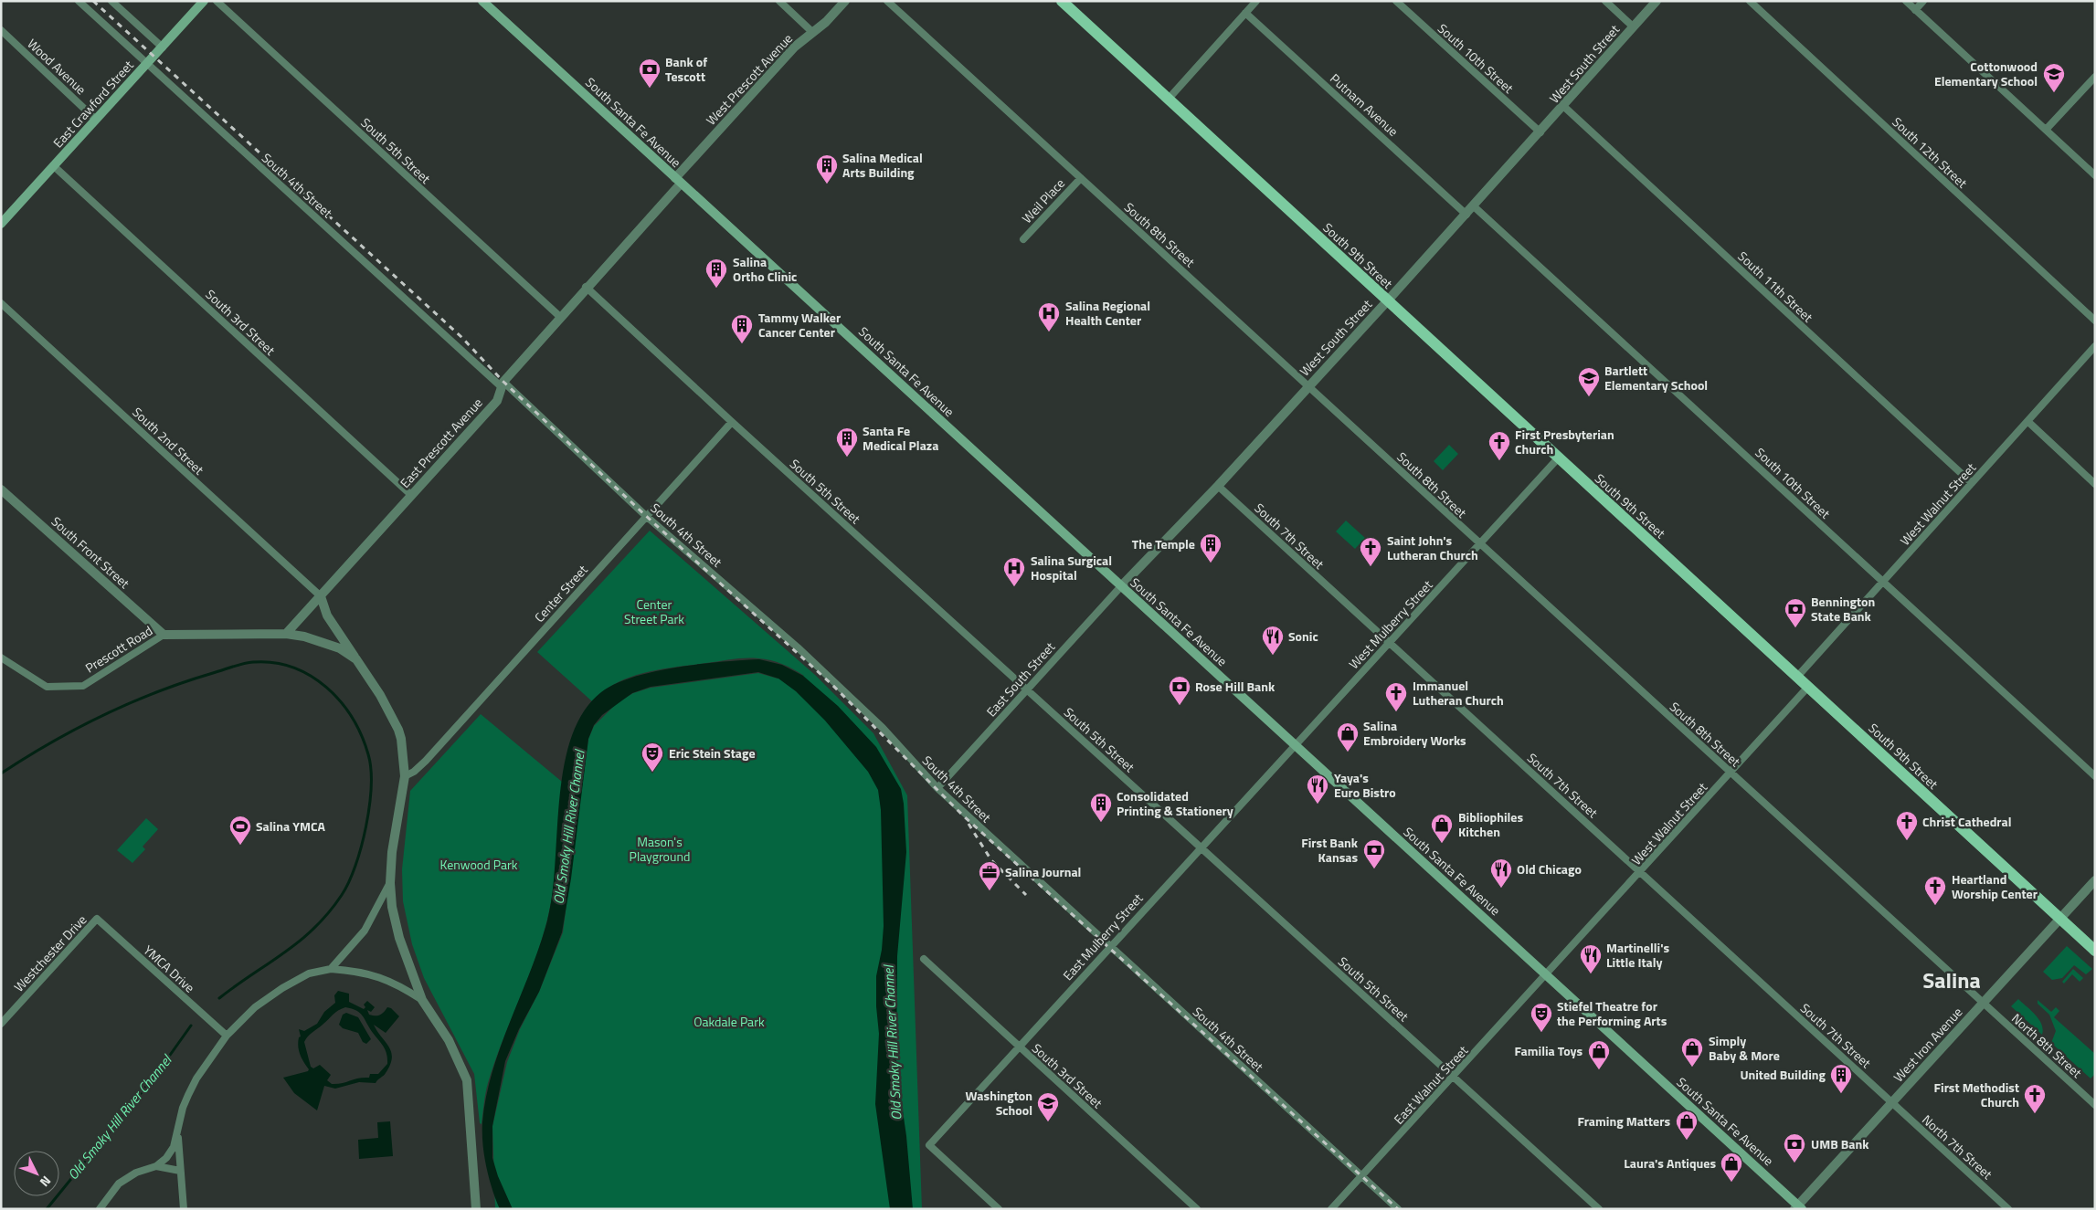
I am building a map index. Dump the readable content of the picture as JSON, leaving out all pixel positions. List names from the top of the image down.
{
  "streets": {
    "main road": ["East Crawford Street", "South Santa Fe Avenue", "South 9th Street"],
    "street": [
      "South 10th Street",
      "West South Street",
      "Wood Avenue",
      "West Prescott Avenue",
      "Putnam Avenue",
      "South 5th Street",
      "South 12th Street",
      "South 4th Street",
      "Weil Place",
      "South 8th Street",
      "South 11th Street",
      "South 3rd Street",
      "South 2nd Street",
      "East Prescott Avenue",
      "West Walnut Street",
      "South 7th Street",
      "South Front Street",
      "Center Street",
      "West Mulberry Street",
      "Prescott Road",
      "East South Street",
      "East Mulberry Street",
      "Westchester Drive",
      "YMCA Drive",
      "West Iron Avenue",
      "North 8th Street",
      "East Walnut Street",
      "North 7th Street"
    ]
  },
  "crossings": [
    ["South 10th Street", "West South Street"],
    ["South 10th Street", "West Walnut Street"],
    ["West South Street", "Putnam Avenue"],
    ["West South Street", "South Santa Fe Avenue"],
    ["West South Street", "South 8th Street"],
    ["West South Street", "South 9th Street"],
    ["West South Street", "South 11th Street"],
    ["West South Street", "South 7th Street"],
    ["West South Street", "East South Street"],
    ["Wood Avenue", "East Crawford Street"],
    ["West Prescott Avenue", "South Santa Fe Avenue"],
    ["West Prescott Avenue", "East Prescott Avenue"],
    ["East Crawford Street", "South 4th Street"],
    ["East Crawford Street", "South 3rd Street"],
    ["South Santa Fe Avenue", "East Prescott Avenue"],
    ["South Santa Fe Avenue", "West Walnut Street"],
    ["South Santa Fe Avenue", "West Mulberry Street"],
    ["South Santa Fe Avenue", "East South Street"],
    ["South Santa Fe Avenue", "East Mulberry Street"],
    ["South Santa Fe Avenue", "West Iron Avenue"],
    ["South Santa Fe Avenue", "East Walnut Street"],
    ["South 5th Street", "East Prescott Avenue"],
    ["South 5th Street", "Center Street"],
    ["South 5th Street", "East South Street"],
    ["South 5th Street", "East Mulberry Street"],
    ["South 5th Street", "East Walnut Street"],
    ["South 4th Street", "East Prescott Avenue"],
    ["South 4th Street", "Center Street"],
    ["South 4th Street", "East South Street"],
    ["South 4th Street", "East Mulberry Street"],
    ["South 4th Street", "East Walnut Street"],
    ["Weil Place", "South 8th Street"],
    ["South 8th Street", "West Walnut Street"],
    ["South 8th Street", "West Mulberry Street"],
    ["South 8th Street", "West Iron Avenue"],
    ["South 8th Street", "North 8th Street"],
    ["South 9th Street", "West Walnut Street"],
    ["South 9th Street", "West Mulberry Street"],
    ["South 9th Street", "West Iron Avenue"],
    ["South 11th Street", "West Walnut Street"],
    ["South 3rd Street", "East Prescott Avenue"],
    ["South 3rd Street", "East Mulberry Street"],
    ["South 2nd Street", "East Prescott Avenue"],
    ["East Prescott Avenue", "Prescott Road"],
    ["West Walnut Street", "South 7th Street"],
    ["West Walnut Street", "East Walnut Street"],
    ["South 7th Street", "West Mulberry Street"],
    ["South 7th Street", "West Iron Avenue"],
    ["South 7th Street", "North 7th Street"],
    ["South Front Street", "Prescott Road"],
    ["West Mulberry Street", "East Mulberry Street"],
    ["Westchester Drive", "YMCA Drive"],
    ["West Iron Avenue", "North 8th Street"],
    ["West Iron Avenue", "North 7th Street"]
  ],
  "districts": ["Salina"],
  "water": ["Old Smoky Hill River Channel"],
  "parks": [
    "Center Street Park",
    "Mason's Playground",
    "Kenwood Park",
    "Oakdale Park"
  ],
  "places": {
    "bank": [
      "Bank of Tescott",
      "Bennington State Bank",
      "Rose Hill Bank",
      "First Bank Kansas",
      "UMB Bank"
    ],
    "school or university": ["Cottonwood Elementary School", "Bartlett Elementary School", "Washington School"],
    "building": [
      "Salina Medical Arts Building",
      "Salina Ortho Clinic",
      "Tammy Walker Cancer Center",
      "Santa Fe Medical Plaza",
      "The Temple",
      "Consolidated Printing & Stationery",
      "United Building"
    ],
    "hospital": ["Salina Regional Health Center", "Salina Surgical Hospital"],
    "church": [
      "First Presbyterian Church",
      "Saint John's Lutheran Church",
      "Immanuel Lutheran Church",
      "Christ Cathedral",
      "Heartland Worship Center",
      "First Methodist Church"
    ],
    "restaurant": [
      "Sonic",
      "Yaya's Euro Bistro",
      "Old Chicago",
      "Martinelli's Little Italy"
    ],
    "shop": [
      "Salina Embroidery Works",
      "Bibliophiles Kitchen",
      "Simply Baby & More",
      "Familia Toys",
      "Framing Matters",
      "Laura's Antiques"
    ],
    "theatre": ["Eric Stein Stage", "Stiefel Theatre for the Performing Arts"],
    "sports": ["Salina YMCA"],
    "office": ["Salina Journal"]
  },
  "north": "bottom right"
}
